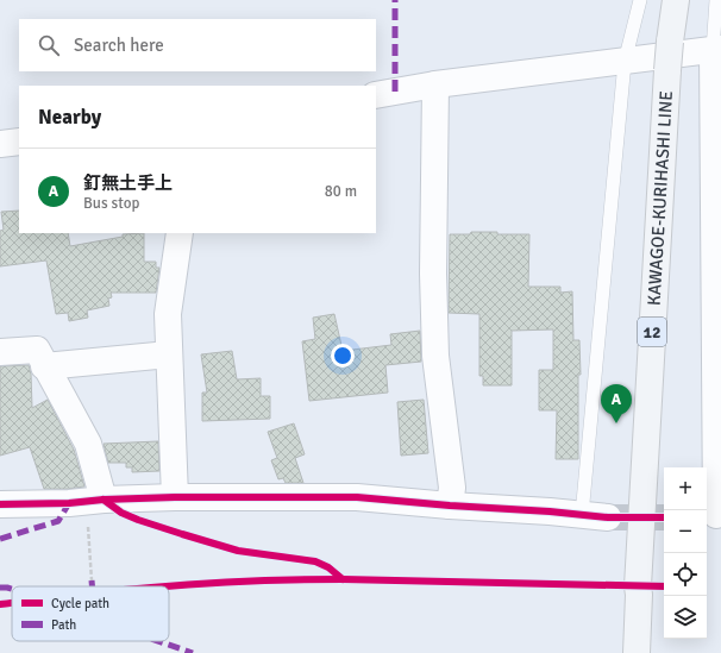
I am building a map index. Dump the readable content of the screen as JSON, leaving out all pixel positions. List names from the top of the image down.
{
  "streets": {
    "main road": ["KAWAGOE-KURIHASHI LINE", "12"]
  },
  "legend": ["Cycle path", "Path"],
  "page": {
    "search": "Search here",
    "heading": "Nearby",
    "list": [
      {
        "mark": "A",
        "name": "釘無土手上",
        "note": "Bus stop",
        "value": "80 m"
      }
    ],
    "pins": "A",
    "map_buttons": ["+", "−"]
  }
}
